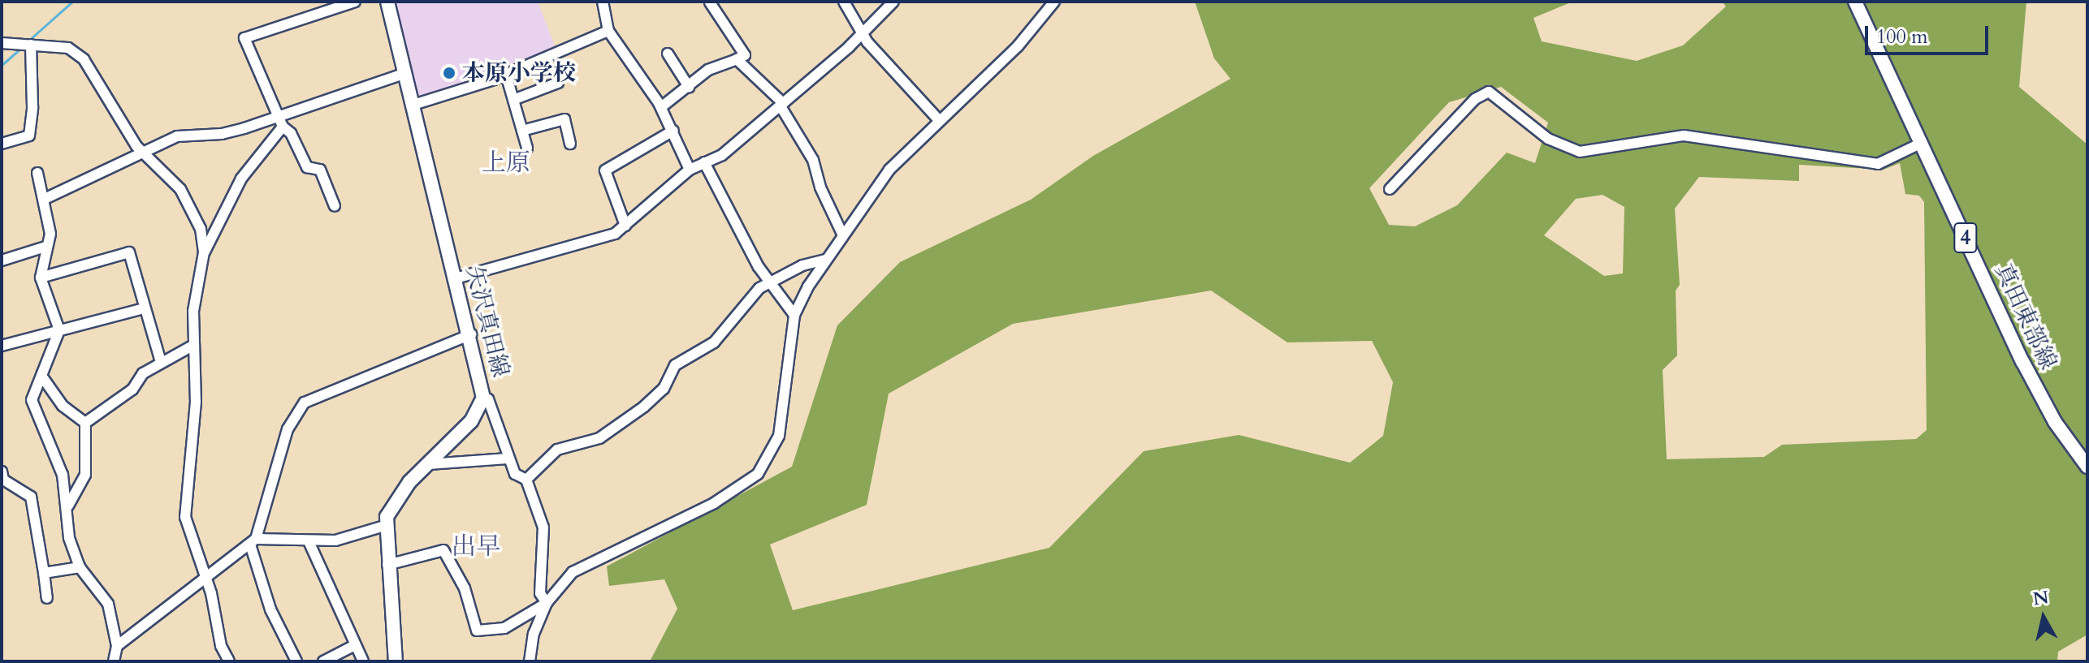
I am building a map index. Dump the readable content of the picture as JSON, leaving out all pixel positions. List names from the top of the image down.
{
  "streets": {
    "main road": ["4", "真田東部線", "矢沢真田線"]
  },
  "districts": ["上原", "出早"],
  "places": ["本原小学校"],
  "scale_bar": "100 m",
  "north": "top"
}
